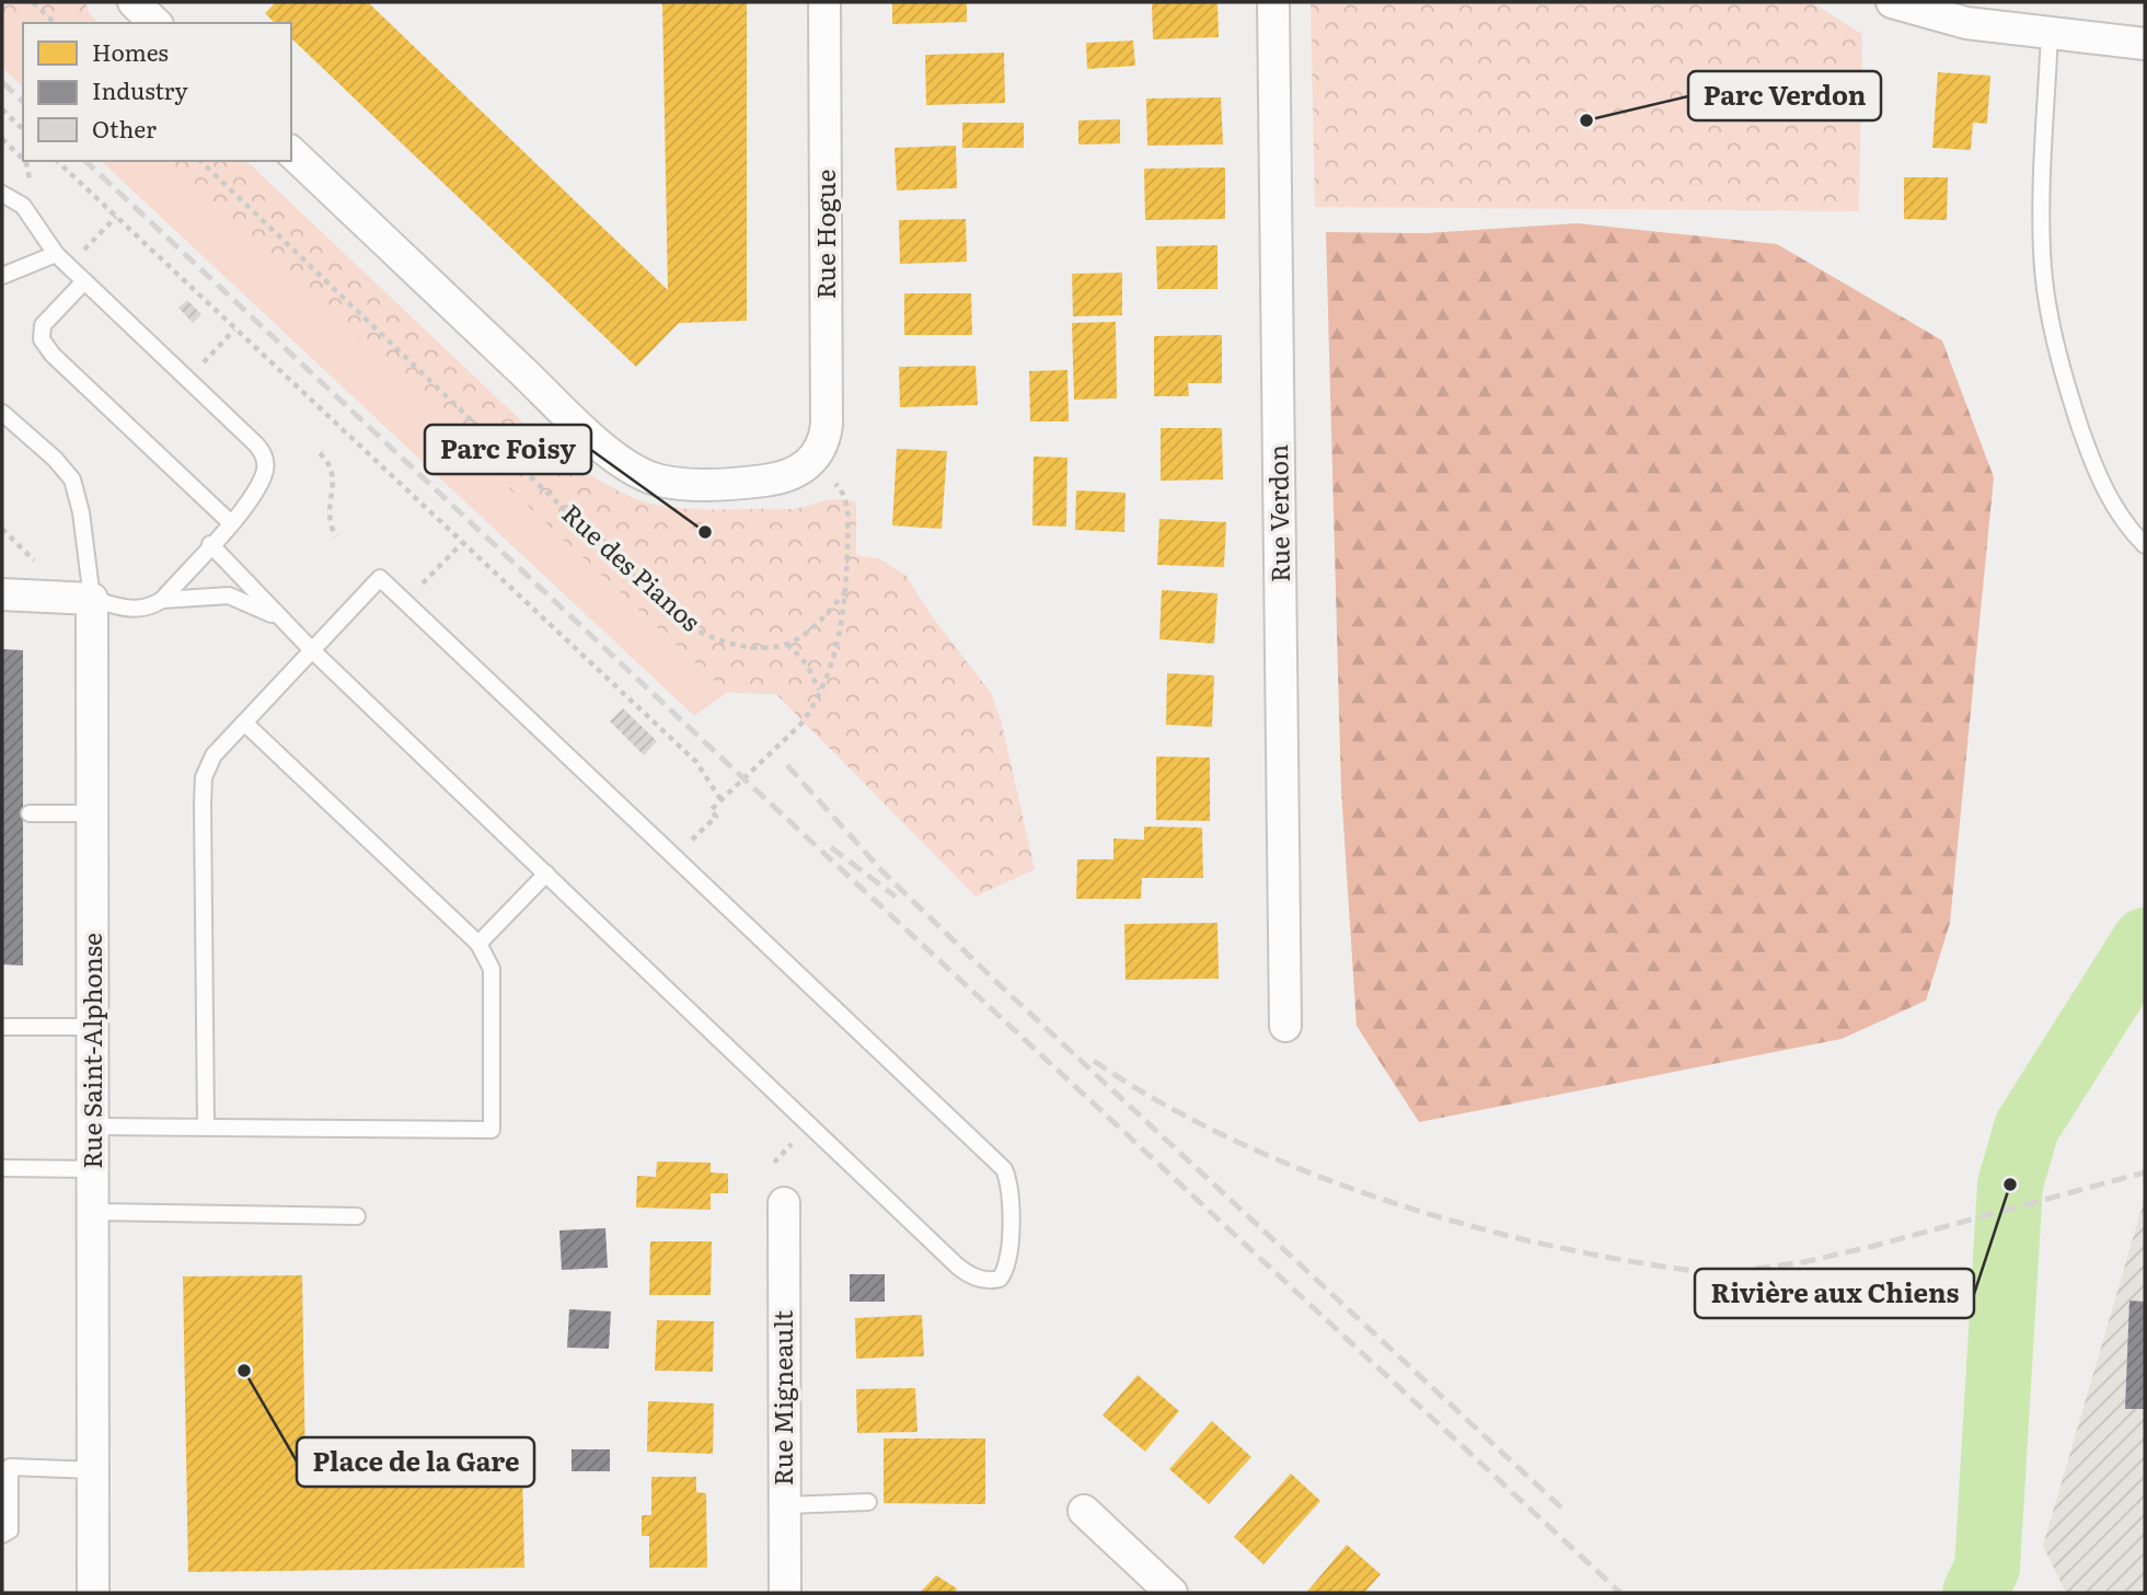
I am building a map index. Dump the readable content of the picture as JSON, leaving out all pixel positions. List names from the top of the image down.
{
  "streets": {
    "street": [
      "Rue Hogue",
      "Rue Verdon",
      "Rue Saint-Alphonse",
      "Rue Migneault"
    ],
    "path": ["Rue des Pianos"]
  },
  "places": [
    "Parc Verdon",
    "Parc Foisy",
    "Rivière aux Chiens",
    "Place de la Gare"
  ],
  "legend": ["Homes", "Industry", "Other"]
}
